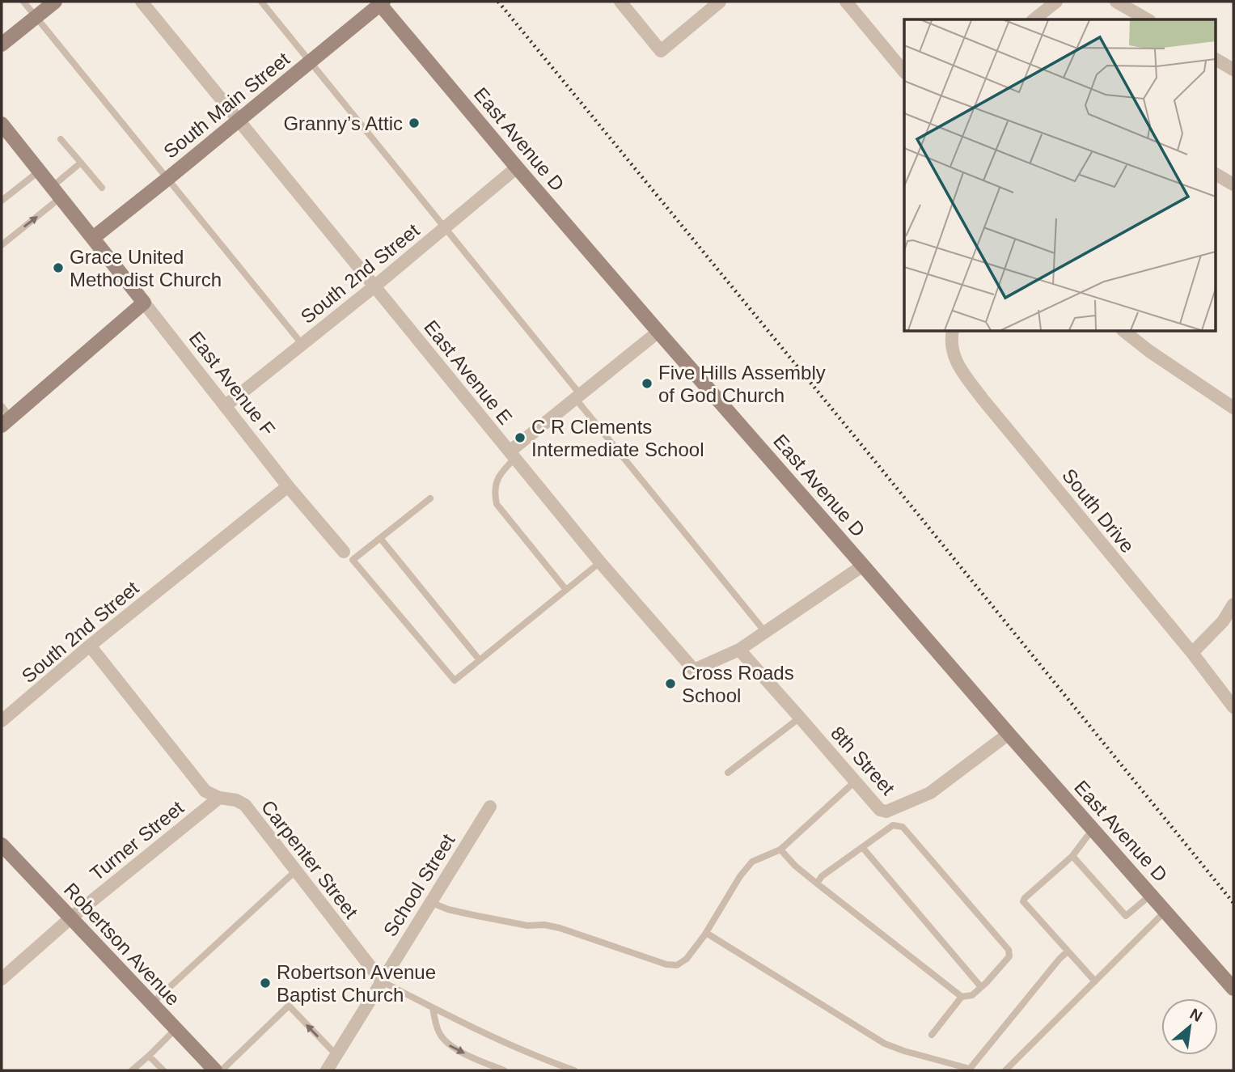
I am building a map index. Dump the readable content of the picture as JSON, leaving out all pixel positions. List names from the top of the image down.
{
  "streets": {
    "main road": [
      "South Main Street",
      "East Avenue D",
      "East Avenue F",
      "Robertson Avenue"
    ],
    "street": [
      "South 2nd Street",
      "East Avenue E",
      "South Drive",
      "8th Street",
      "Turner Street",
      "Carpenter Street",
      "School Street"
    ]
  },
  "crossings": [
    ["South Main Street", "East Avenue D"],
    ["South Main Street", "East Avenue E"],
    ["South Main Street", "East Avenue F"],
    ["East Avenue D", "South 2nd Street"],
    ["East Avenue D", "8th Street"],
    ["South 2nd Street", "East Avenue E"],
    ["South 2nd Street", "East Avenue F"],
    ["South 2nd Street", "Carpenter Street"],
    ["East Avenue E", "8th Street"],
    ["Turner Street", "Carpenter Street"],
    ["Turner Street", "Robertson Avenue"],
    ["Carpenter Street", "School Street"]
  ],
  "places": [
    "Granny’s Attic",
    "Grace United Methodist Church",
    "Five Hills Assembly of God Church",
    "C R Clements Intermediate School",
    "Cross Roads School",
    "Robertson Avenue Baptist Church"
  ],
  "north": "top right"
}
